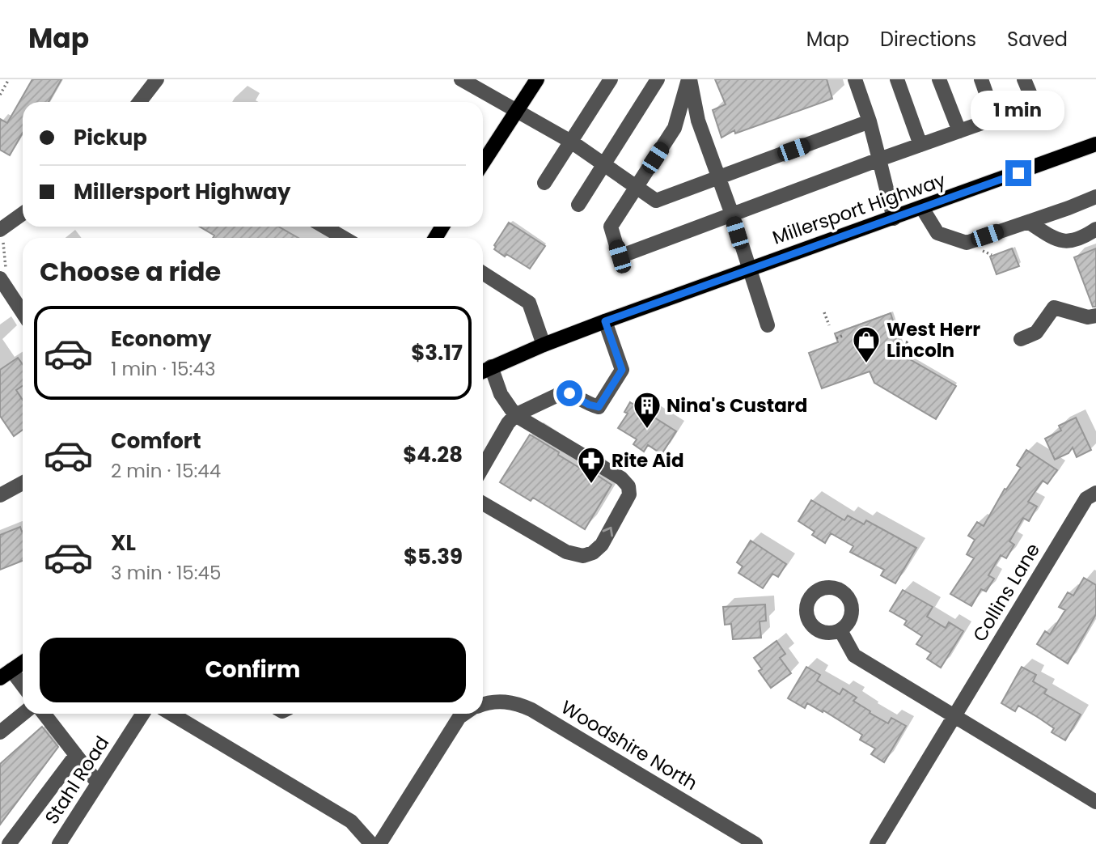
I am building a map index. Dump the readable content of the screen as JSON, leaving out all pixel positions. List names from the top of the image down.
{
  "streets": {
    "main road": ["Millersport Highway"],
    "street": ["Collins Lane", "Woodshire North", "Stahl Road"]
  },
  "places": {
    "shop": ["West Herr Lincoln"],
    "building": ["Nina's Custard"],
    "pharmacy": ["Rite Aid"]
  },
  "page": {
    "header": "Map",
    "nav": ["Map", "Directions", "Saved"],
    "bubble": "1 min",
    "banner": ["Pickup", "Millersport Highway"],
    "heading": "Choose a ride",
    "list": [
      {
        "name": "Economy",
        "note": "1 min · 15:43",
        "value": "$3.17"
      },
      {
        "name": "Comfort",
        "note": "2 min · 15:44",
        "value": "$4.28"
      },
      {
        "name": "XL",
        "note": "3 min · 15:45",
        "value": "$5.39"
      }
    ],
    "buttons": "Confirm"
  }
}
